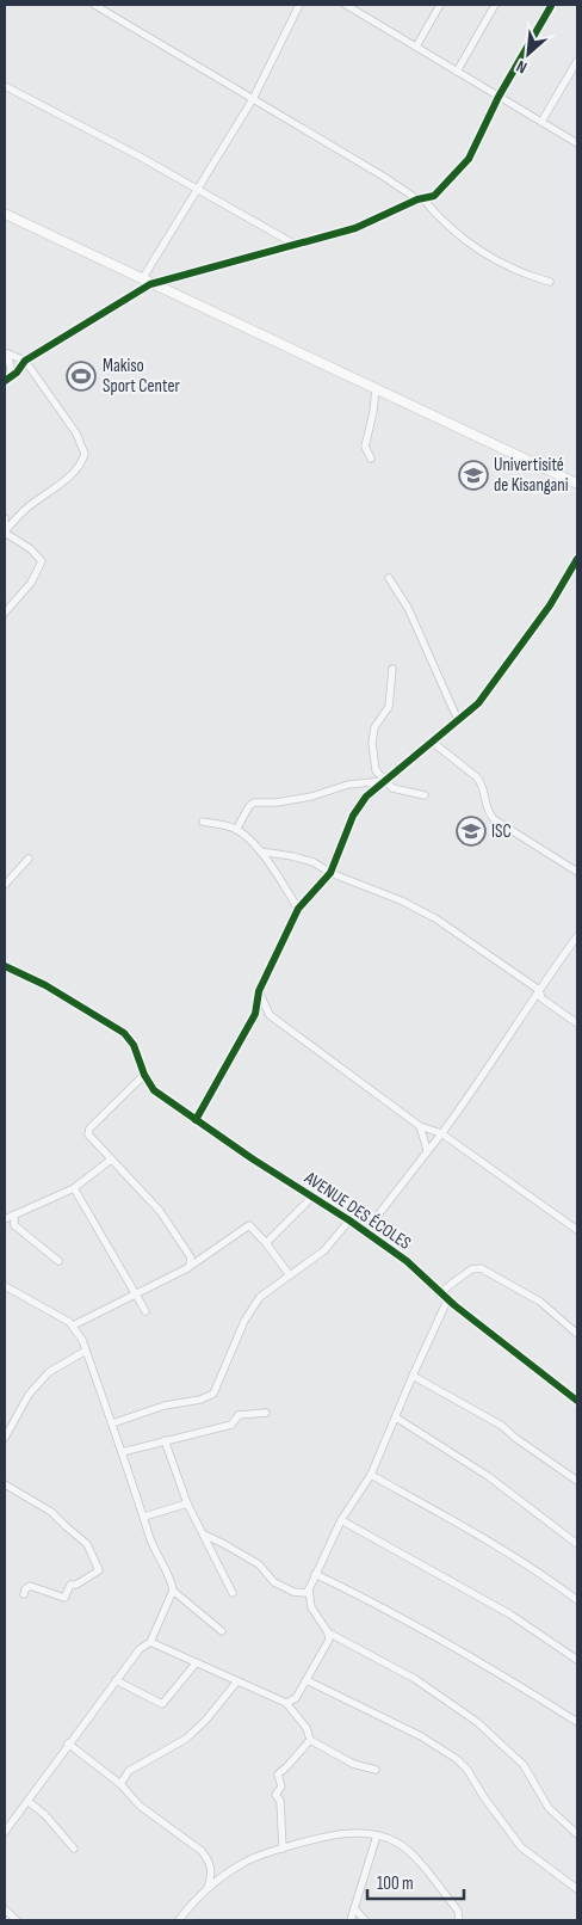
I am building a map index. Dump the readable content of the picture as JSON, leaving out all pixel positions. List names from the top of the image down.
{
  "streets": {
    "street": ["AVENUE DES ÉCOLES"]
  },
  "places": {
    "sports": ["Makiso Sport Center"],
    "school or university": ["Univertisité de Kisangani", "ISC"]
  },
  "scale_bar": "100 m",
  "north": "bottom left"
}
